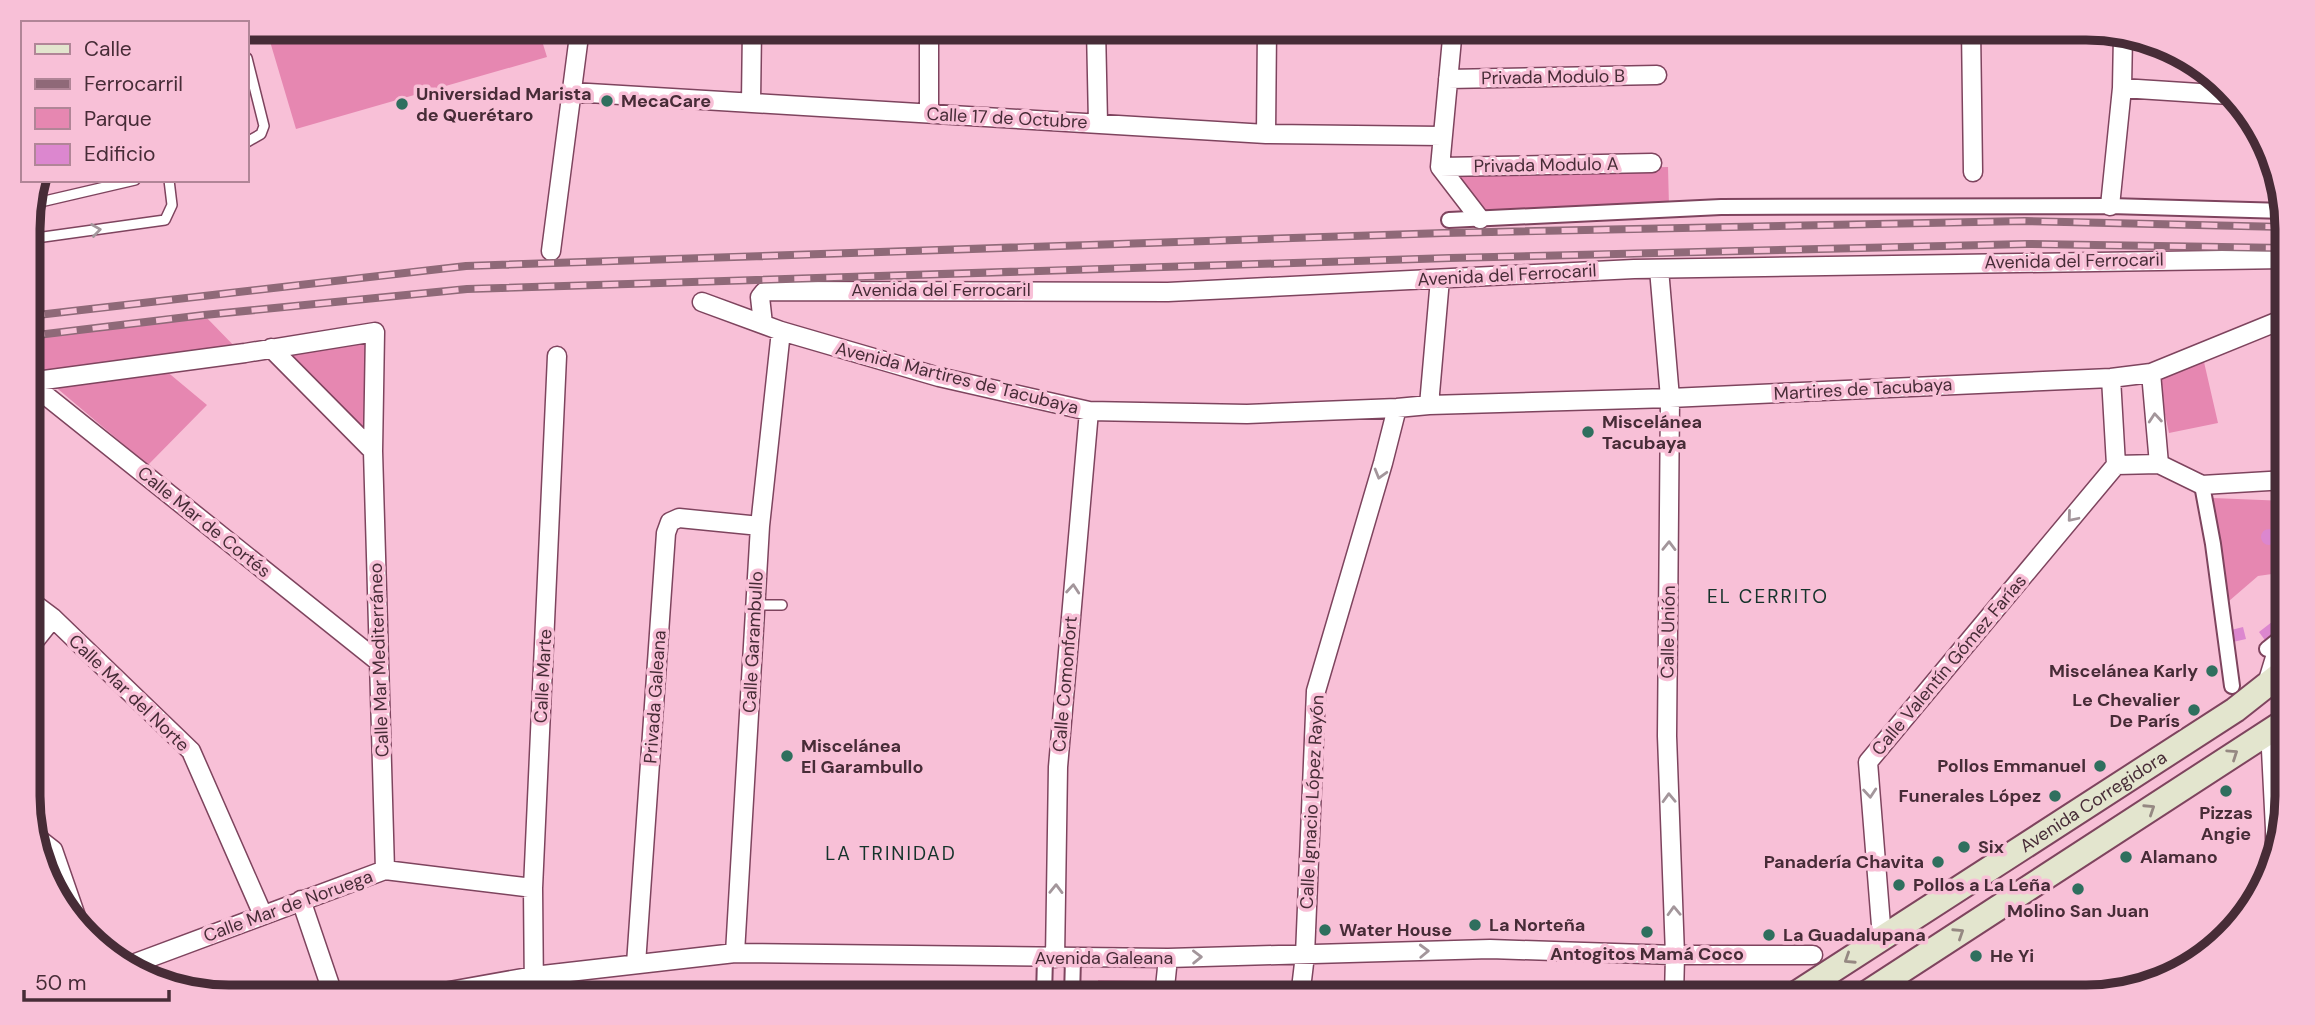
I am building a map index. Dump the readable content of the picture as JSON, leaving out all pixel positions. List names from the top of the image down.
{
  "streets": {
    "main road": ["Avenida Corregidora"],
    "street": [
      "Privada Modulo B",
      "Calle 17 de Octubre",
      "Privada Modulo A",
      "Avenida del Ferrocaril",
      "Avenida Martires de Tacubaya",
      "Martires de Tacubaya",
      "Calle Mar de Cortés",
      "Calle Unión",
      "Calle Garambullo",
      "Calle Mar Mediterráneo",
      "Calle Valentín Gómez Farías",
      "Calle Marte",
      "Calle Comonfort",
      "Calle Mar del Norte",
      "Privada Galeana",
      "Calle Ignacio López Rayón",
      "Calle Mar de Noruega",
      "Avenida Galeana"
    ]
  },
  "crossings": [
    ["Avenida del Ferrocaril", "Avenida Martires de Tacubaya"],
    ["Avenida del Ferrocaril", "Calle Unión"],
    ["Avenida Martires de Tacubaya", "Martires de Tacubaya"],
    ["Avenida Martires de Tacubaya", "Calle Garambullo"],
    ["Avenida Martires de Tacubaya", "Calle Comonfort"],
    ["Avenida Martires de Tacubaya", "Calle Ignacio López Rayón"],
    ["Martires de Tacubaya", "Calle Unión"],
    ["Calle Mar de Cortés", "Calle Mar Mediterráneo"],
    ["Calle Unión", "Avenida Galeana"],
    ["Calle Garambullo", "Privada Galeana"],
    ["Calle Garambullo", "Avenida Galeana"],
    ["Calle Mar Mediterráneo", "Calle Mar de Noruega"],
    ["Calle Valentín Gómez Farías", "Avenida Corregidora"],
    ["Calle Marte", "Calle Mar de Noruega"],
    ["Calle Marte", "Avenida Galeana"],
    ["Calle Comonfort", "Avenida Galeana"],
    ["Calle Mar del Norte", "Calle Mar de Noruega"],
    ["Privada Galeana", "Avenida Galeana"],
    ["Calle Ignacio López Rayón", "Avenida Galeana"]
  ],
  "one_way": [
    "Calle Unión",
    "Calle Valentín Gómez Farías",
    "Calle Comonfort",
    "Calle Ignacio López Rayón",
    "Avenida Galeana"
  ],
  "districts": ["EL CERRITO", "LA TRINIDAD"],
  "places": [
    "MecaCare",
    "Universidad Marista de Querétaro",
    "Miscelánea Tacubaya",
    "Miscelánea Karly",
    "Le Chevalier De París",
    "Miscelánea El Garambullo",
    "Pollos Emmanuel",
    "Pizzas Angie",
    "Funerales López",
    "Six",
    "Alamano",
    "Panadería Chavita",
    "Pollos a La Leña",
    "Molino San Juan",
    "La Norteña",
    "Water House",
    "Antogitos Mamá Coco",
    "La Guadalupana",
    "He Yi"
  ],
  "legend": [
    "Calle",
    "Ferrocarril",
    "Parque",
    "Edificio"
  ],
  "scale_bar": "50 m"
}
